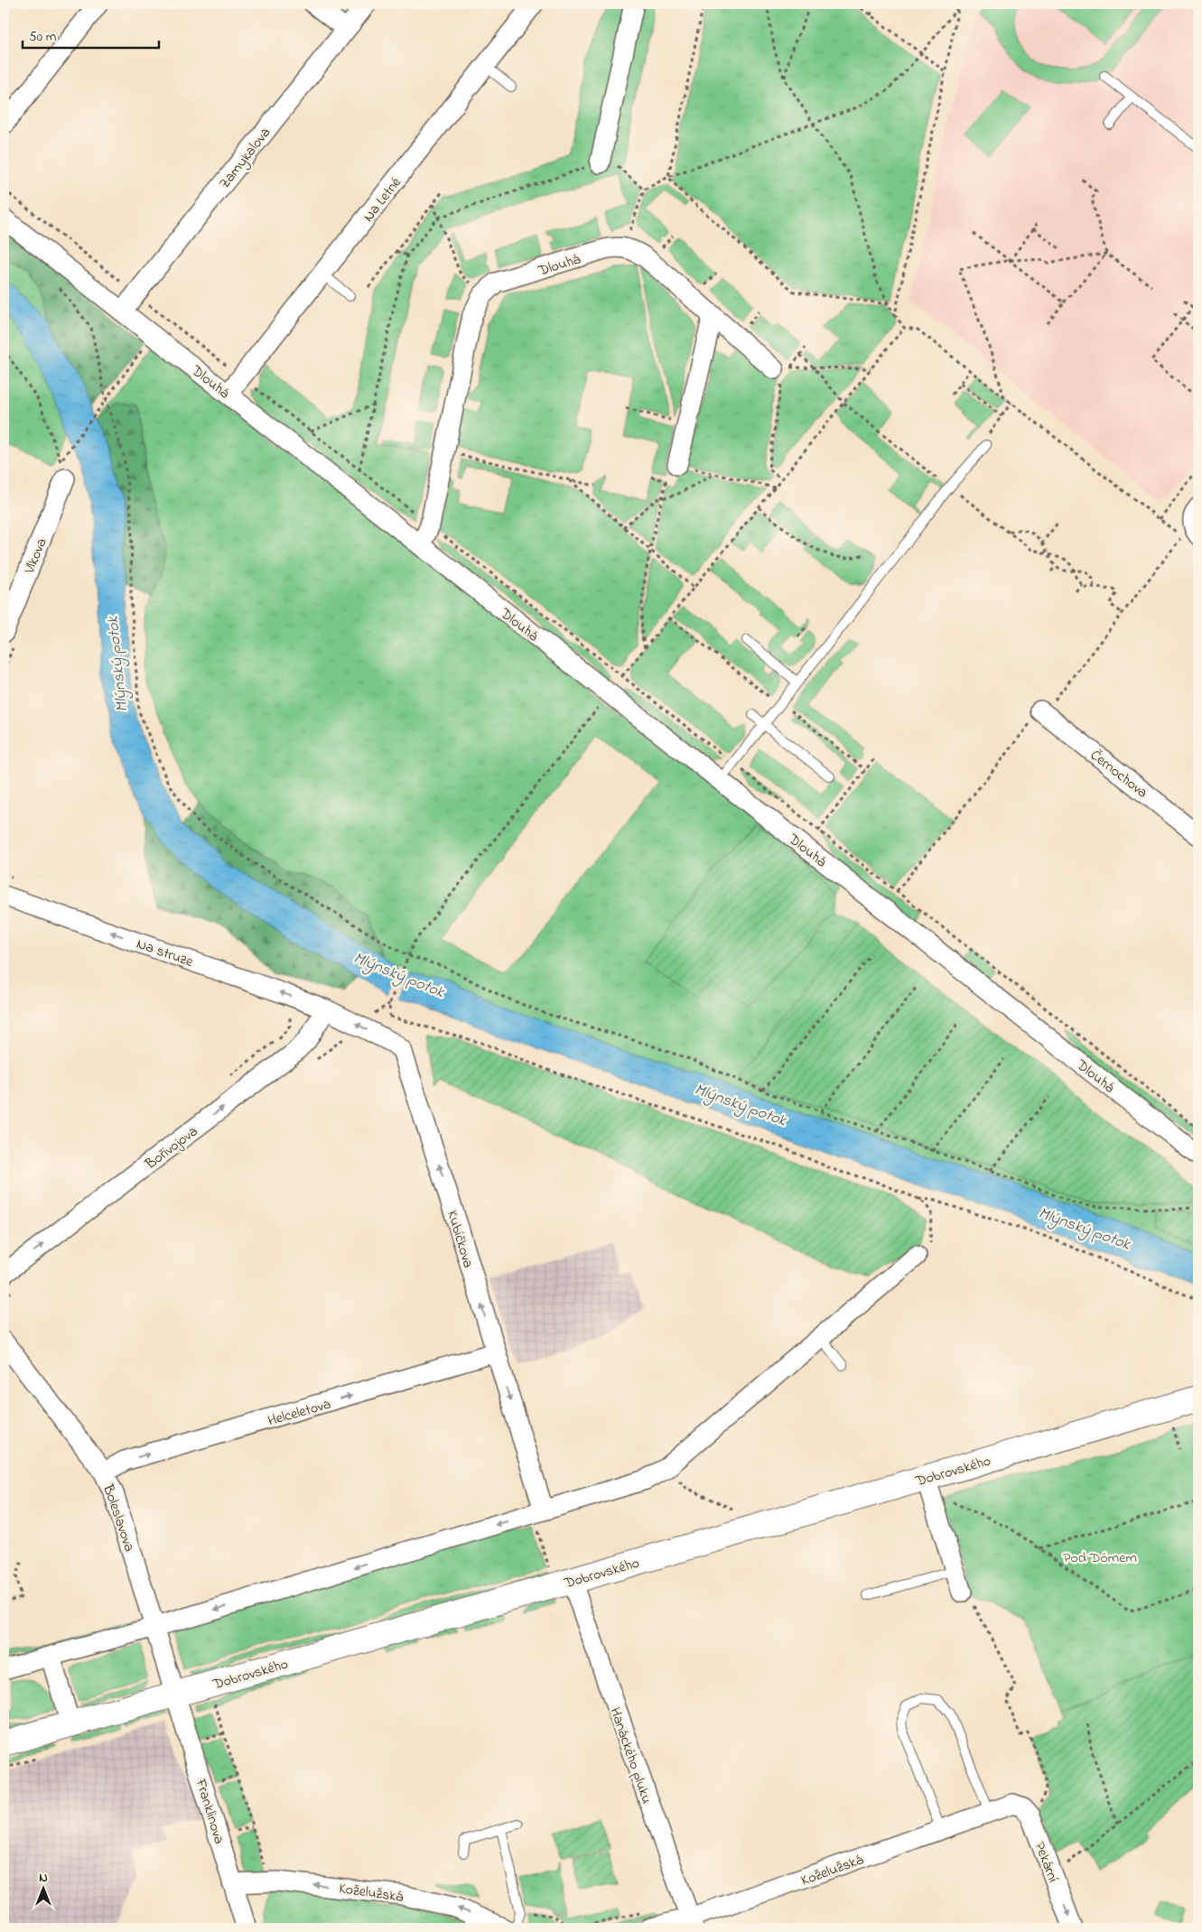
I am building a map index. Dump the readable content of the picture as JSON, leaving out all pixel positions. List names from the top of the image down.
{
  "streets": {
    "main road": ["Dobrovského"],
    "street": [
      "Zamykalova",
      "Na Letné",
      "Dlouhá",
      "Vlkova",
      "Černochova",
      "Na struze",
      "Bořivojova",
      "Kubíčkova",
      "Helceletova",
      "Boleslavova",
      "Hanáckého pluku",
      "Franklinova",
      "Pekární",
      "Koželužská"
    ]
  },
  "crossings": [
    ["Zamykalova", "Dlouhá"],
    ["Na Letné", "Dlouhá"],
    ["Na struze", "Bořivojova"],
    ["Na struze", "Kubíčkova"],
    ["Bořivojova", "Kubíčkova"],
    ["Kubíčkova", "Helceletova"],
    ["Helceletova", "Boleslavova"],
    ["Dobrovského", "Boleslavova"],
    ["Dobrovského", "Hanáckého pluku"],
    ["Dobrovského", "Franklinova"],
    ["Boleslavova", "Franklinova"],
    ["Hanáckého pluku", "Koželužská"],
    ["Franklinova", "Koželužská"],
    ["Pekární", "Koželužská"]
  ],
  "one_way": [
    "Na struze",
    "Bořivojova",
    "Pekární",
    "Koželužská"
  ],
  "water": ["Mlýnský potok"],
  "parks": ["Pod Dómem"],
  "scale_bar": "50 m",
  "north": "top"
}
